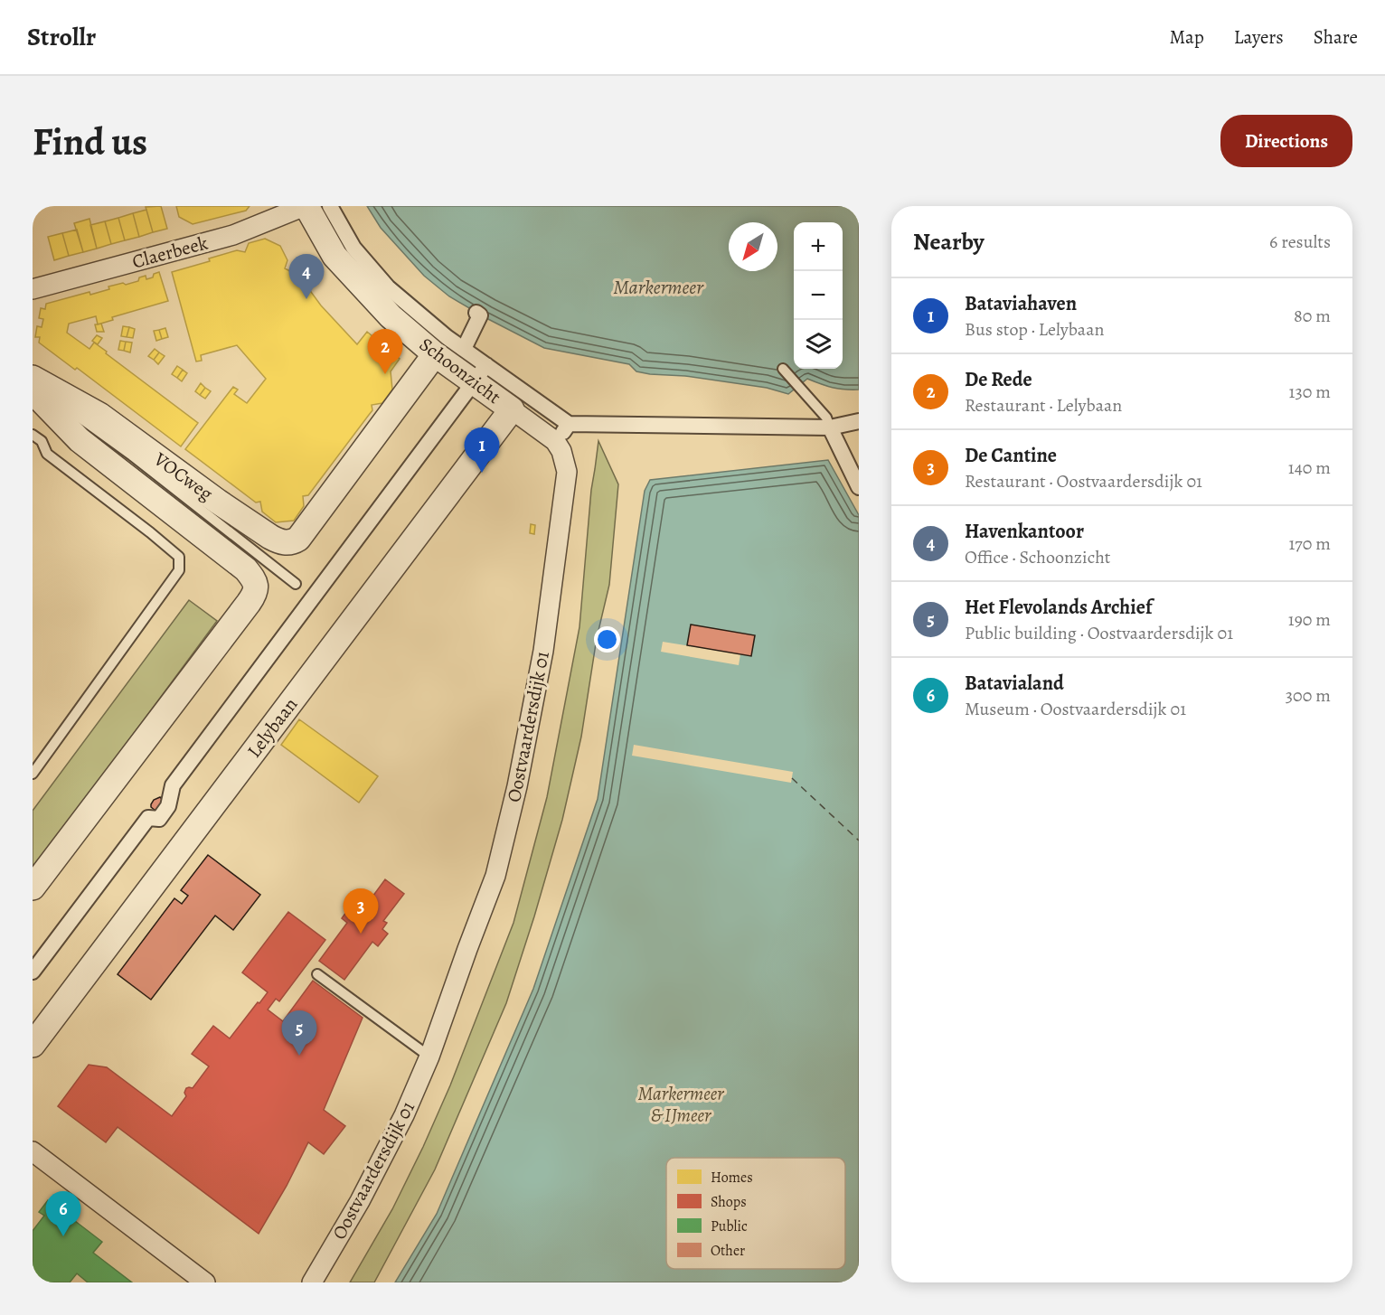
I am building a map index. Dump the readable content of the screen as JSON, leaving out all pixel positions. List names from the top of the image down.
{
  "streets": {
    "street": [
      "Claerbeek",
      "Schoonzicht",
      "VOCweg",
      "Oostvaardersdijk 01",
      "Lelybaan"
    ]
  },
  "crossings": [
    ["Claerbeek", "Schoonzicht"],
    ["Schoonzicht", "VOCweg"],
    ["Schoonzicht", "Lelybaan"]
  ],
  "water": ["Markermeer"],
  "parks": ["Markermeer & IJmeer"],
  "legend": [
    "Homes",
    "Shops",
    "Public",
    "Other"
  ],
  "north": "bottom left",
  "page": {
    "header": "Strollr",
    "nav": ["Map", "Layers", "Share"],
    "buttons": "Directions",
    "title": "Find us",
    "heading": ["Nearby", "6 results"],
    "map_buttons": ["+", "−"],
    "pins": [
      "4",
      "2",
      "1",
      "3",
      "5",
      "6"
    ],
    "list": [
      {
        "mark": "1",
        "name": "Bataviahaven",
        "note": "Bus stop · Lelybaan",
        "value": "80 m"
      },
      {
        "mark": "2",
        "name": "De Rede",
        "note": "Restaurant · Lelybaan",
        "value": "130 m"
      },
      {
        "mark": "3",
        "name": "De Cantine",
        "note": "Restaurant · Oostvaardersdijk 01",
        "value": "140 m"
      },
      {
        "mark": "4",
        "name": "Havenkantoor",
        "note": "Office · Schoonzicht",
        "value": "170 m"
      },
      {
        "mark": "5",
        "name": "Het Flevolands Archief",
        "note": "Public building · Oostvaardersdijk 01",
        "value": "190 m"
      },
      {
        "mark": "6",
        "name": "Batavialand",
        "note": "Museum · Oostvaardersdijk 01",
        "value": "300 m"
      }
    ]
  }
}
